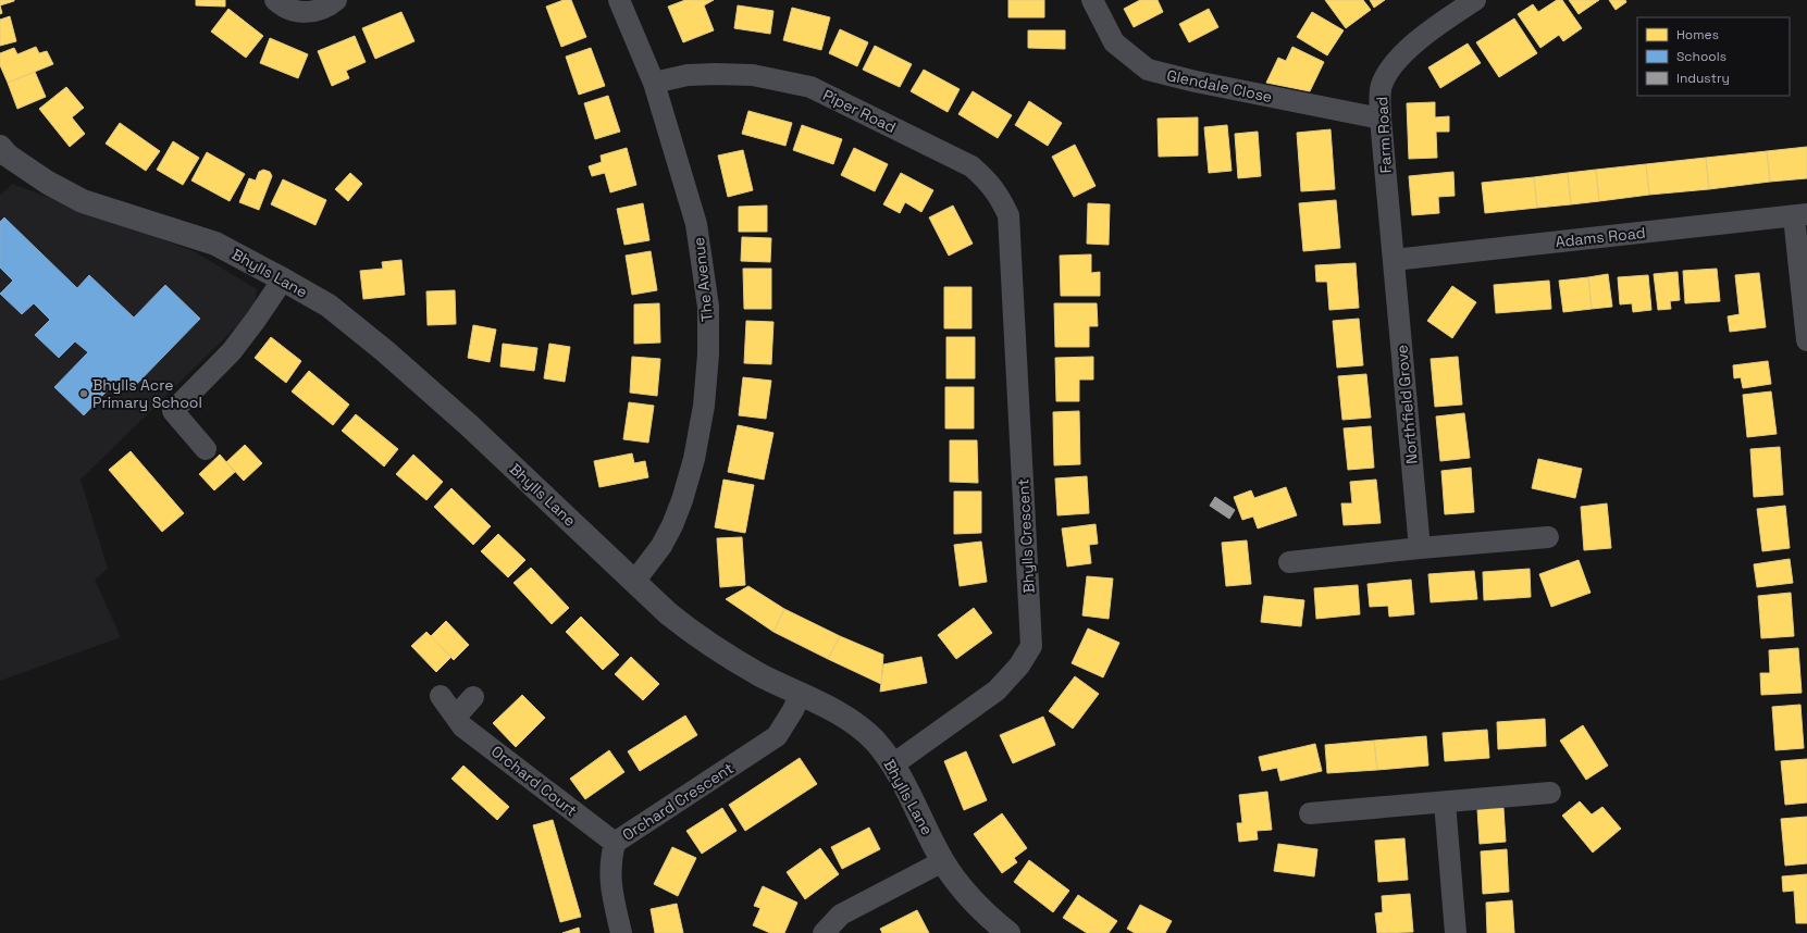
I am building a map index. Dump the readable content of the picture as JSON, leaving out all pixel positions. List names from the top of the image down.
{
  "streets": {
    "street": [
      "Glendale Close",
      "Piper Road",
      "Farm Road",
      "Adams Road",
      "Bhylls Lane",
      "The Avenue",
      "Northfield Grove",
      "Bhylls Crescent",
      "Orchard Court",
      "Orchard Crescent"
    ]
  },
  "crossings": [
    ["Glendale Close", "Farm Road"],
    ["Piper Road", "The Avenue"],
    ["Piper Road", "Bhylls Crescent"],
    ["Farm Road", "Adams Road"],
    ["Farm Road", "Northfield Grove"],
    ["Adams Road", "Northfield Grove"],
    ["Bhylls Lane", "The Avenue"],
    ["Bhylls Lane", "Bhylls Crescent"],
    ["Bhylls Lane", "Orchard Crescent"],
    ["Orchard Court", "Orchard Crescent"]
  ],
  "places": ["Bhylls Acre Primary School"],
  "legend": ["Homes", "Schools", "Industry"]
}
